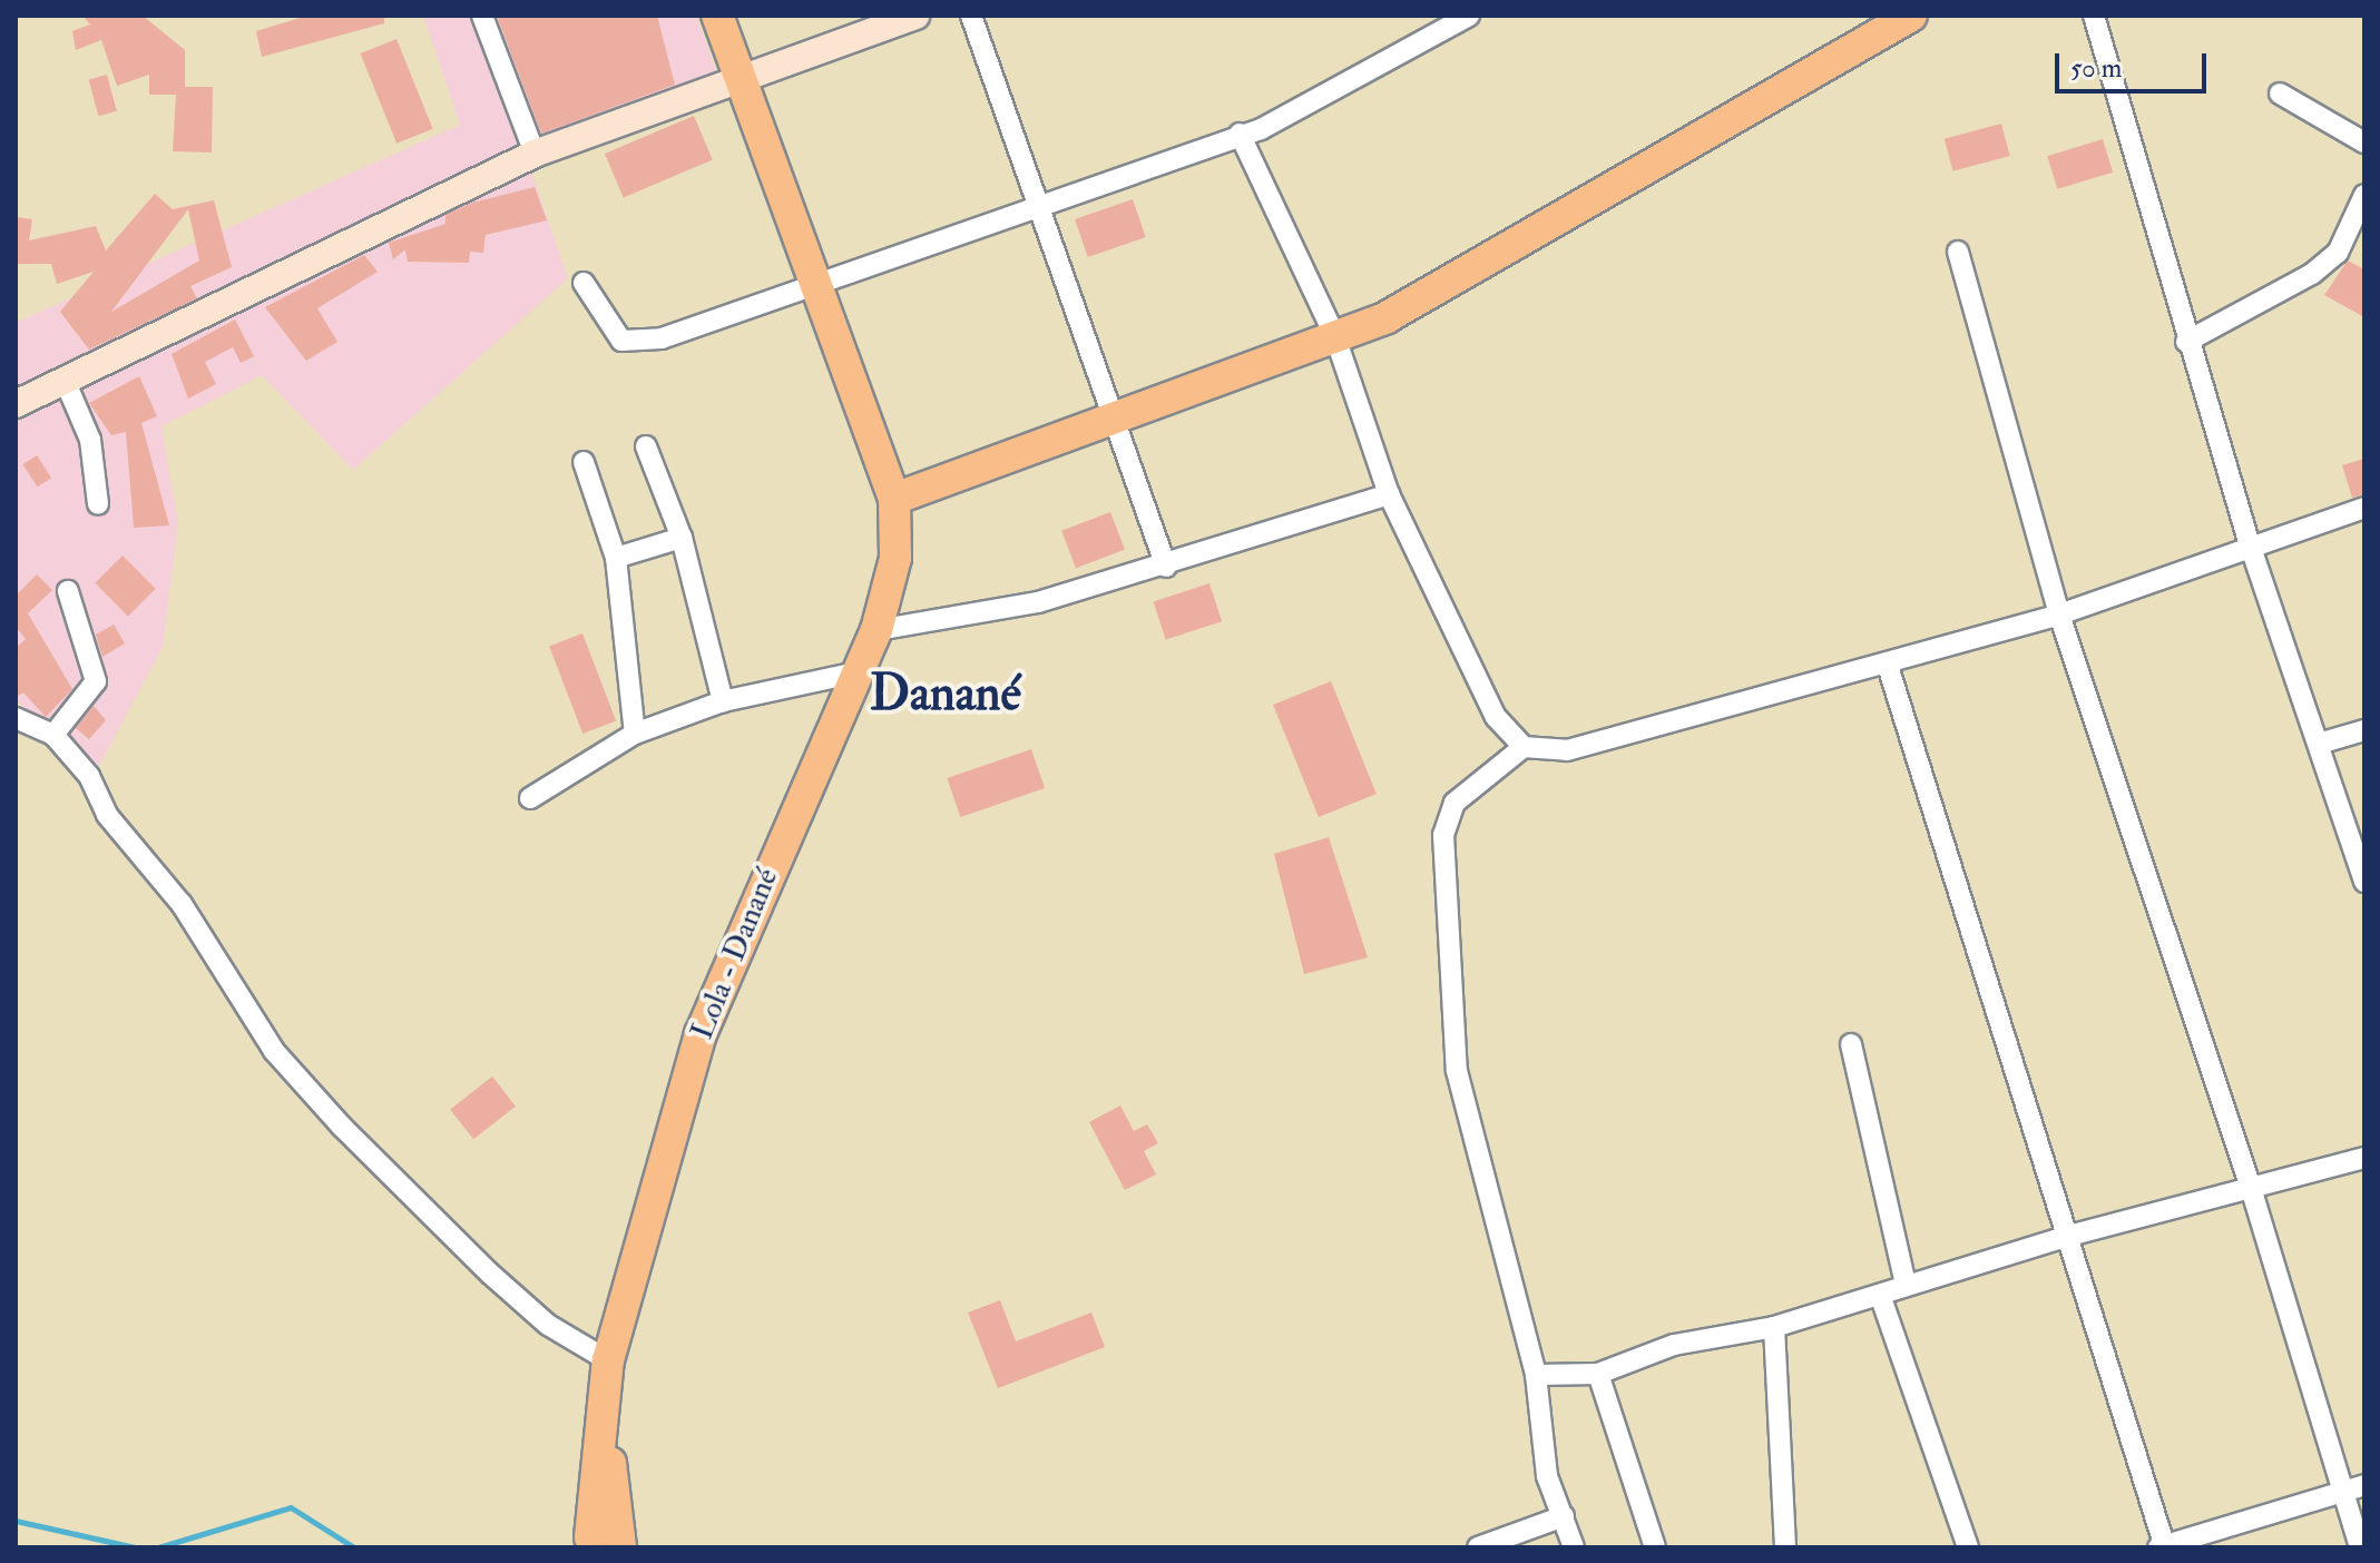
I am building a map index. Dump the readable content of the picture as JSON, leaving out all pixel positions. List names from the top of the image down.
{
  "streets": {
    "main road": ["Lola - Danané"]
  },
  "districts": ["Danané"],
  "scale_bar": "50 m"
}
